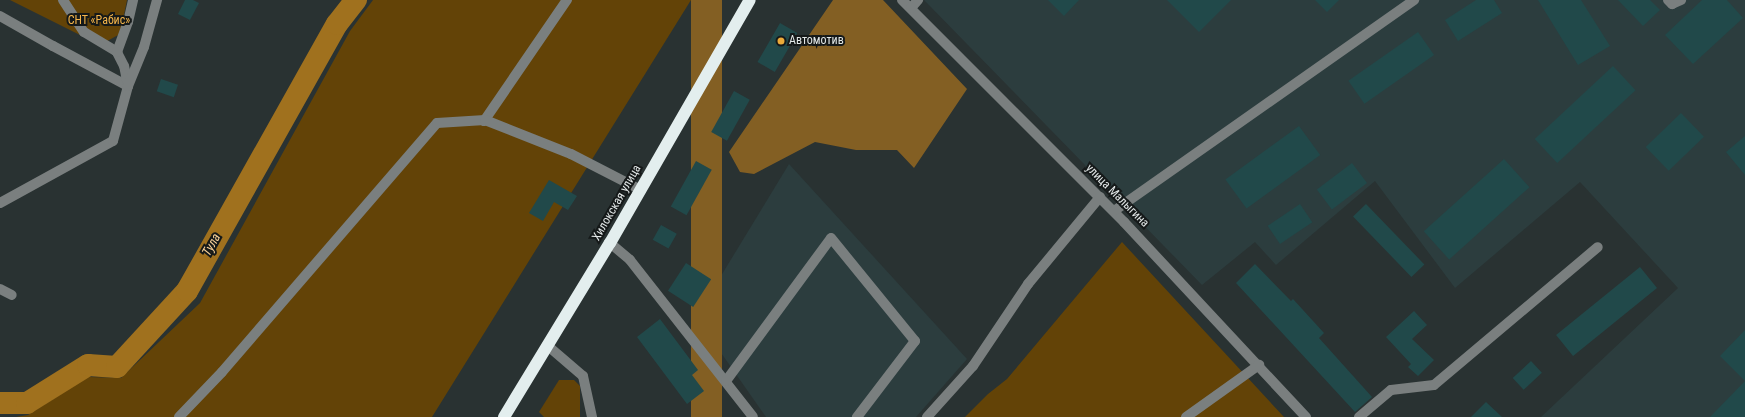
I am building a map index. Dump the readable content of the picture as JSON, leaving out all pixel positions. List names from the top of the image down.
{
  "streets": {
    "highway": ["Хилокская улица"],
    "street": ["улица Малыгина"]
  },
  "water": ["Тула"],
  "parks": ["СНТ «Рабис»"],
  "places": ["Автомотив"]
}
